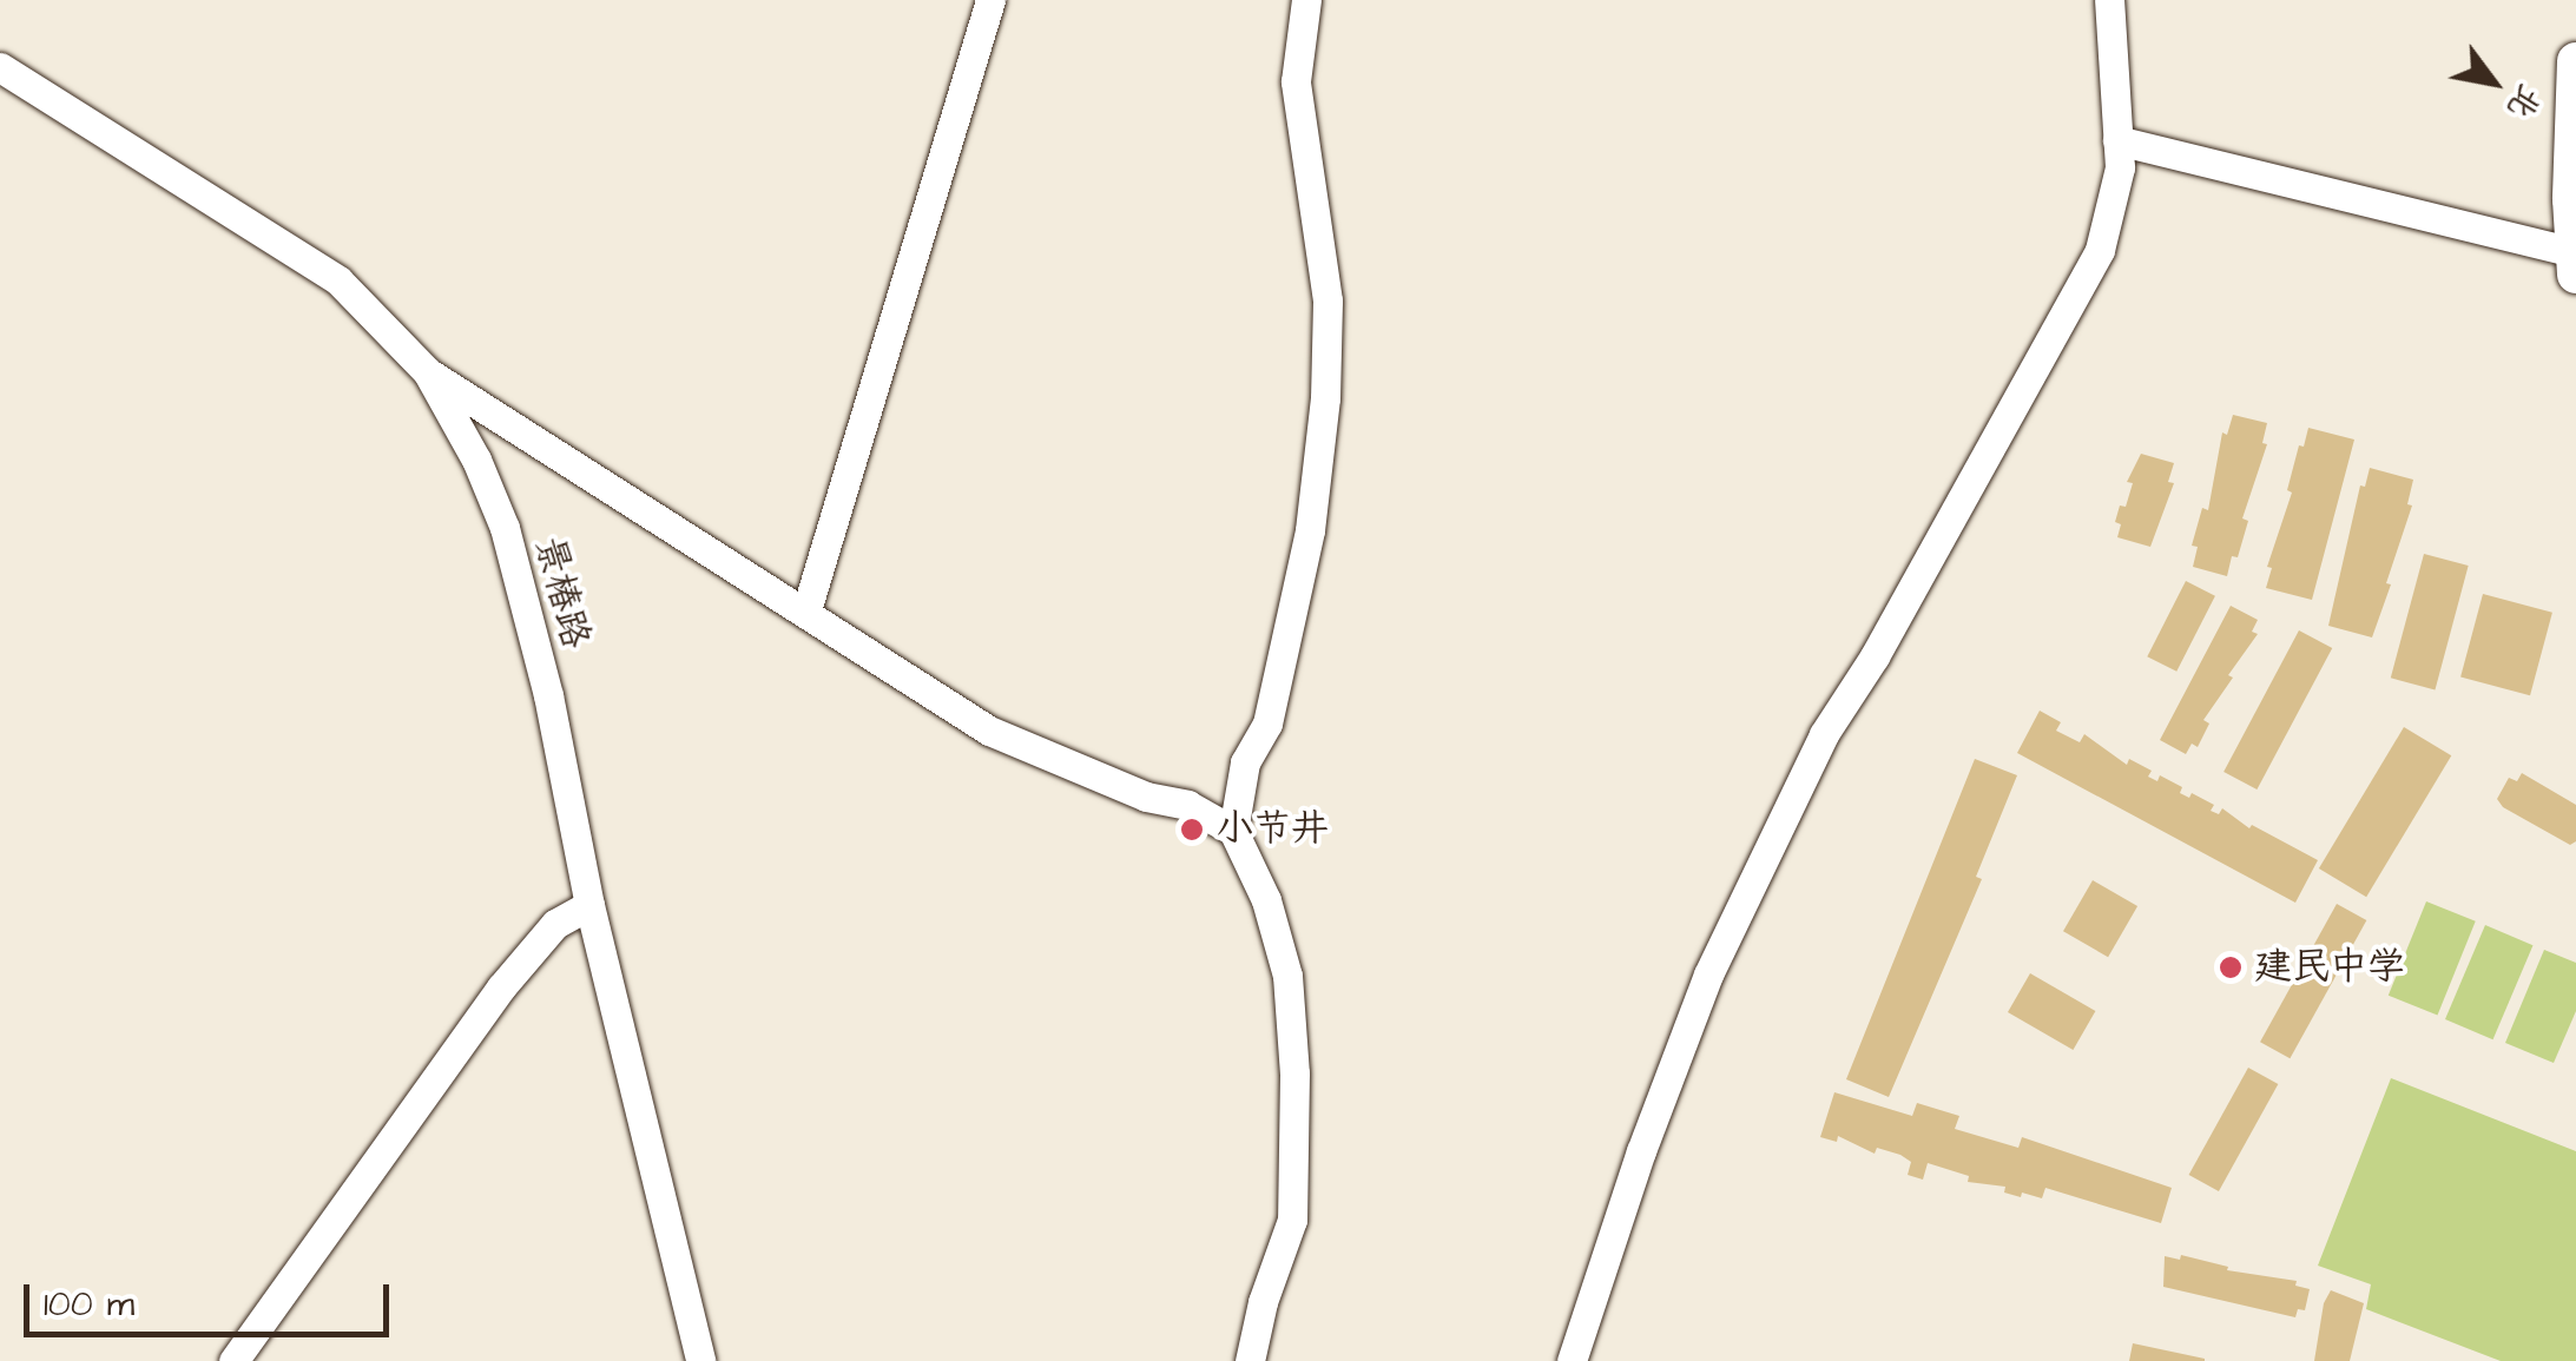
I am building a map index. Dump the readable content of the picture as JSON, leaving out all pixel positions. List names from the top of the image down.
{
  "streets": {
    "street": ["景椿路"]
  },
  "places": ["小节井", "建民中学"],
  "scale_bar": "100 m",
  "north": "bottom right"
}
